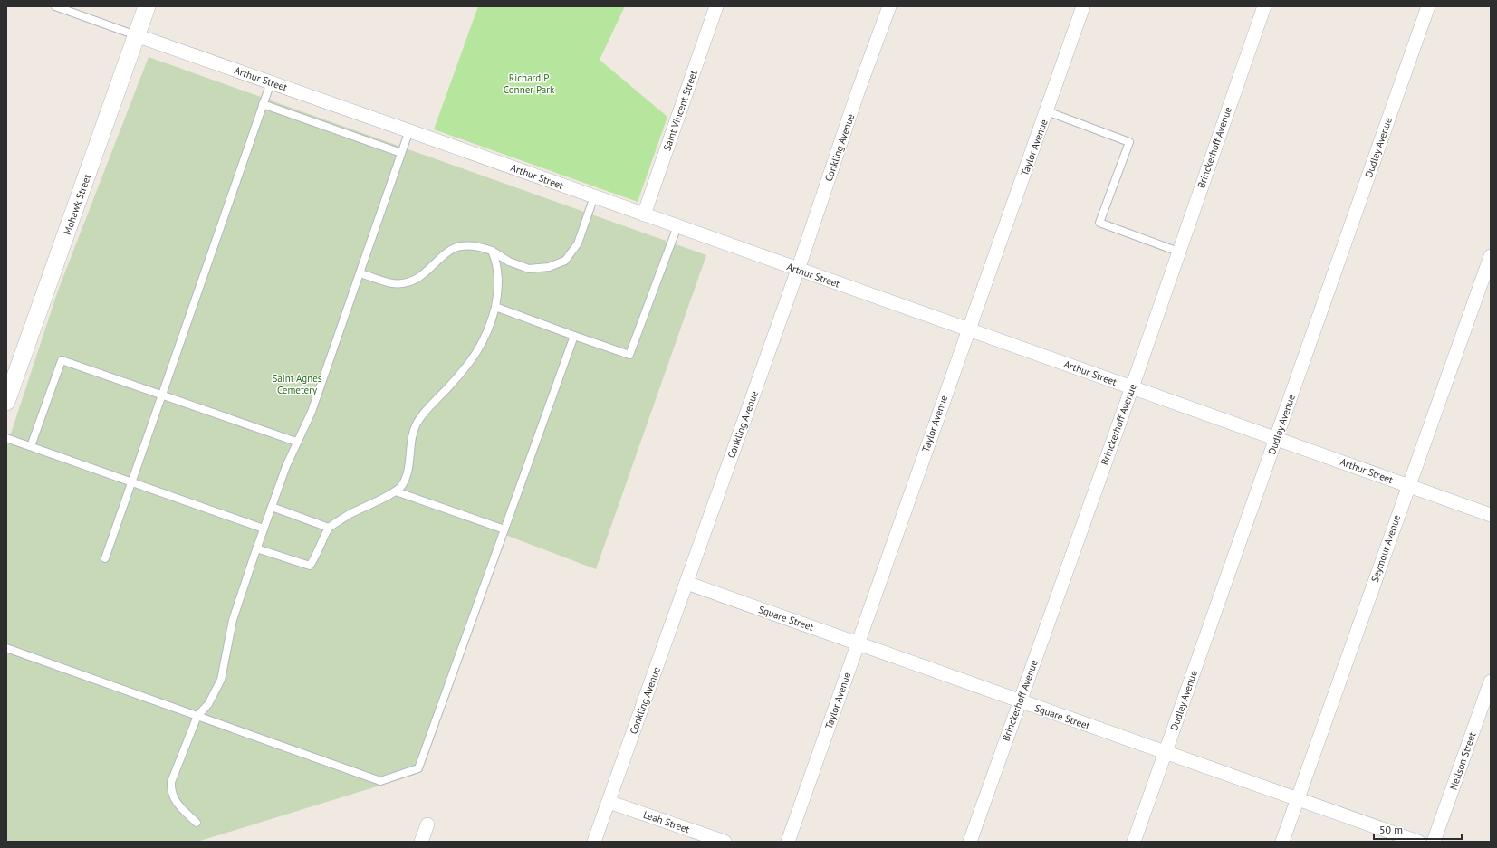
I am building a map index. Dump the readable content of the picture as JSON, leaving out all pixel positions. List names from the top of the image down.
{
  "streets": {
    "street": [
      "Arthur Street",
      "Saint Vincent Street",
      "Conkling Avenue",
      "Taylor Avenue",
      "Brinckerhoff Avenue",
      "Dudley Avenue",
      "Mohawk Street",
      "Seymour Avenue",
      "Square Street",
      "Neilson Street",
      "Leah Street"
    ]
  },
  "crossings": [
    ["Arthur Street", "Saint Vincent Street"],
    ["Arthur Street", "Conkling Avenue"],
    ["Arthur Street", "Taylor Avenue"],
    ["Arthur Street", "Brinckerhoff Avenue"],
    ["Arthur Street", "Dudley Avenue"],
    ["Arthur Street", "Mohawk Street"],
    ["Arthur Street", "Seymour Avenue"],
    ["Conkling Avenue", "Square Street"],
    ["Conkling Avenue", "Leah Street"],
    ["Taylor Avenue", "Square Street"],
    ["Brinckerhoff Avenue", "Square Street"],
    ["Dudley Avenue", "Square Street"],
    ["Seymour Avenue", "Square Street"]
  ],
  "parks": ["Richard P Conner Park", "Saint Agnes Cemetery"],
  "scale_bar": "50 m"
}
